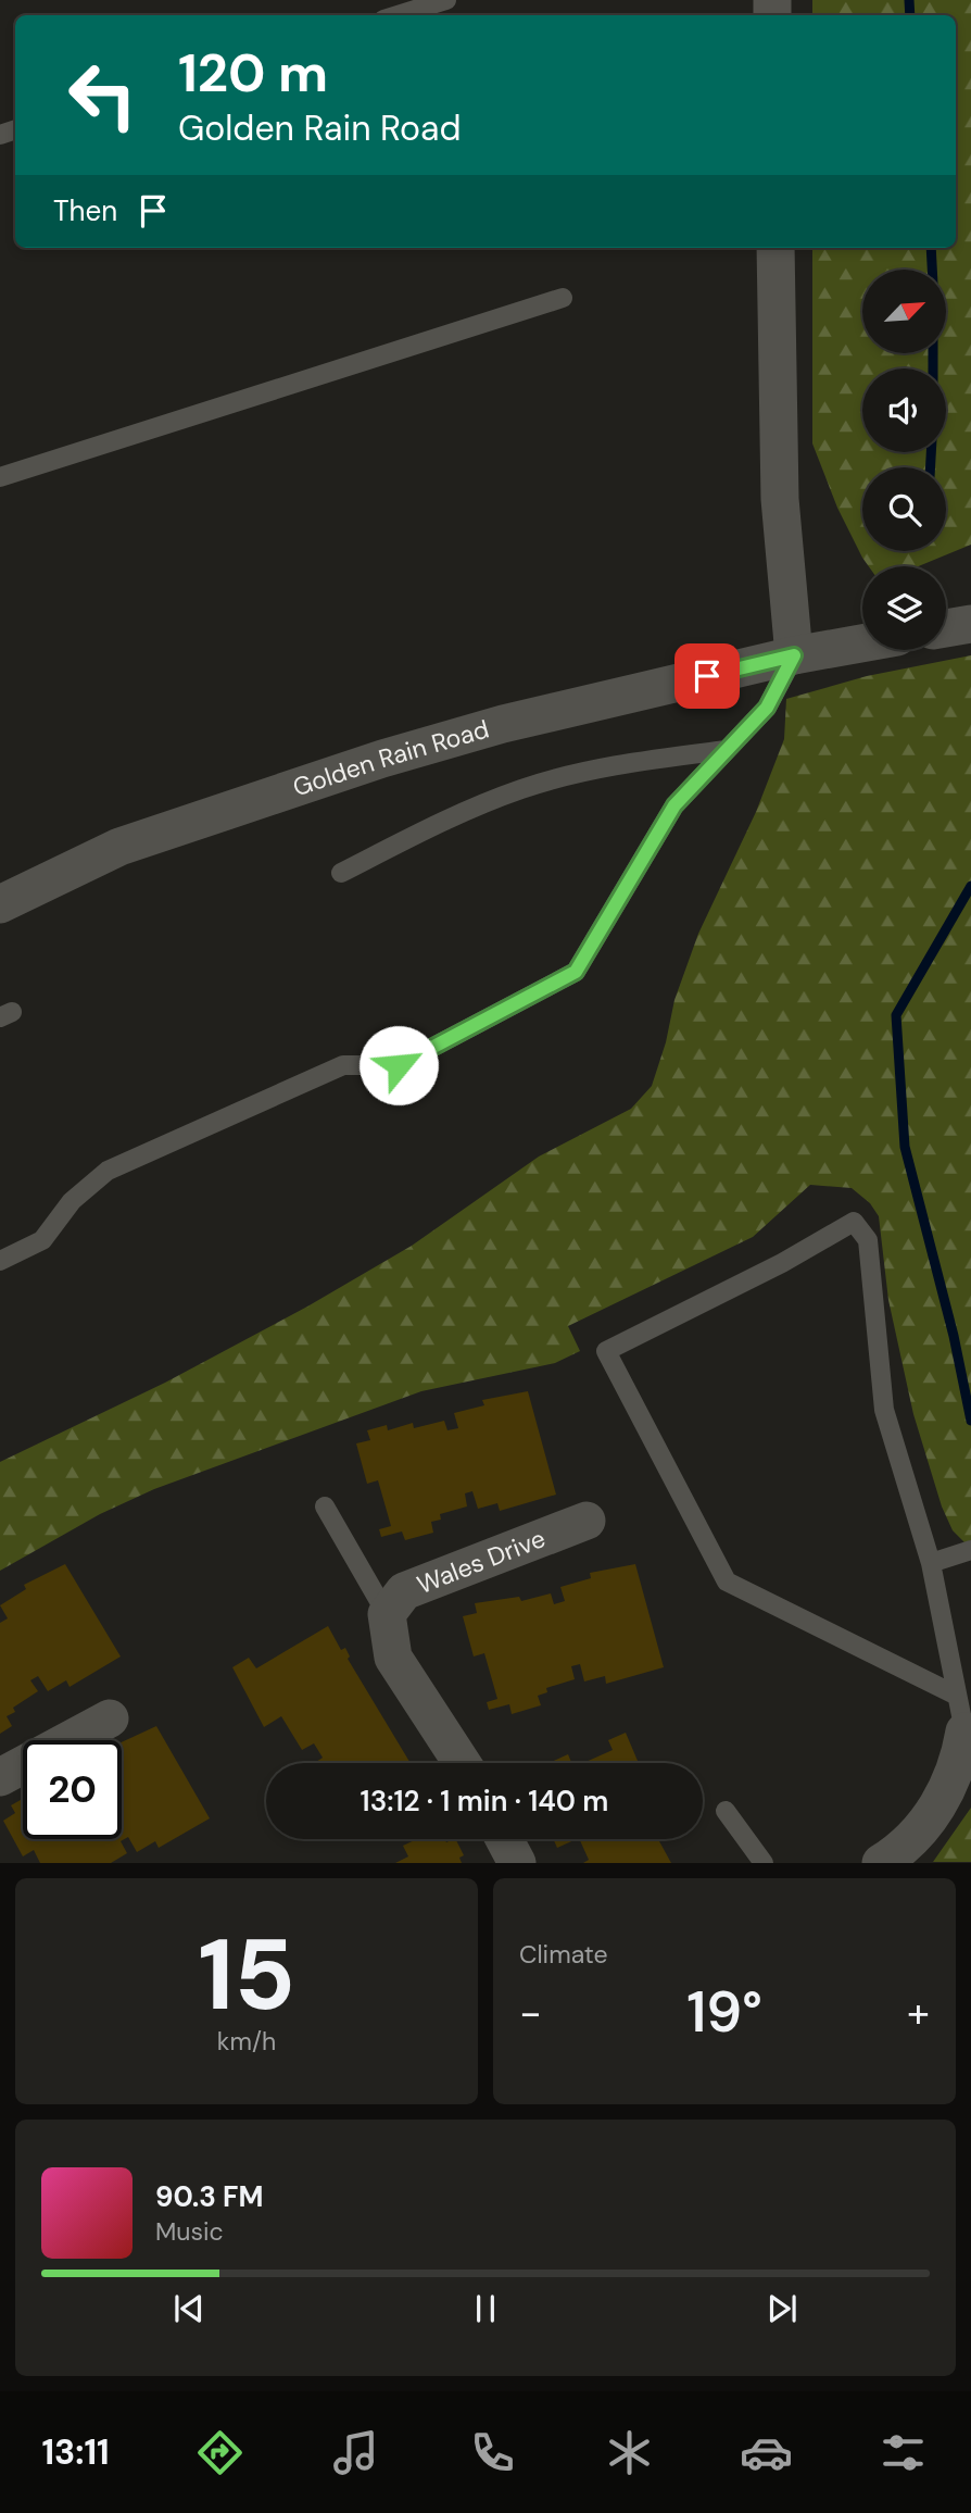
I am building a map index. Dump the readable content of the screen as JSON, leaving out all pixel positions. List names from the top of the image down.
{
  "streets": {
    "street": ["Golden Rain Road", "Wales Drive"]
  },
  "north": "top right",
  "page": {
    "turn": ["120 m", "Golden Rain Road"],
    "then": "Then",
    "limit": "20",
    "trip": "13:12 · 1 min · 140 m",
    "tile": [
      ["15", "km/h"],
      "Climate"
    ],
    "heat": ["−", "19°", "+"],
    "song": ["90.3 FM", "Music"],
    "tabs": "13:11"
  }
}
